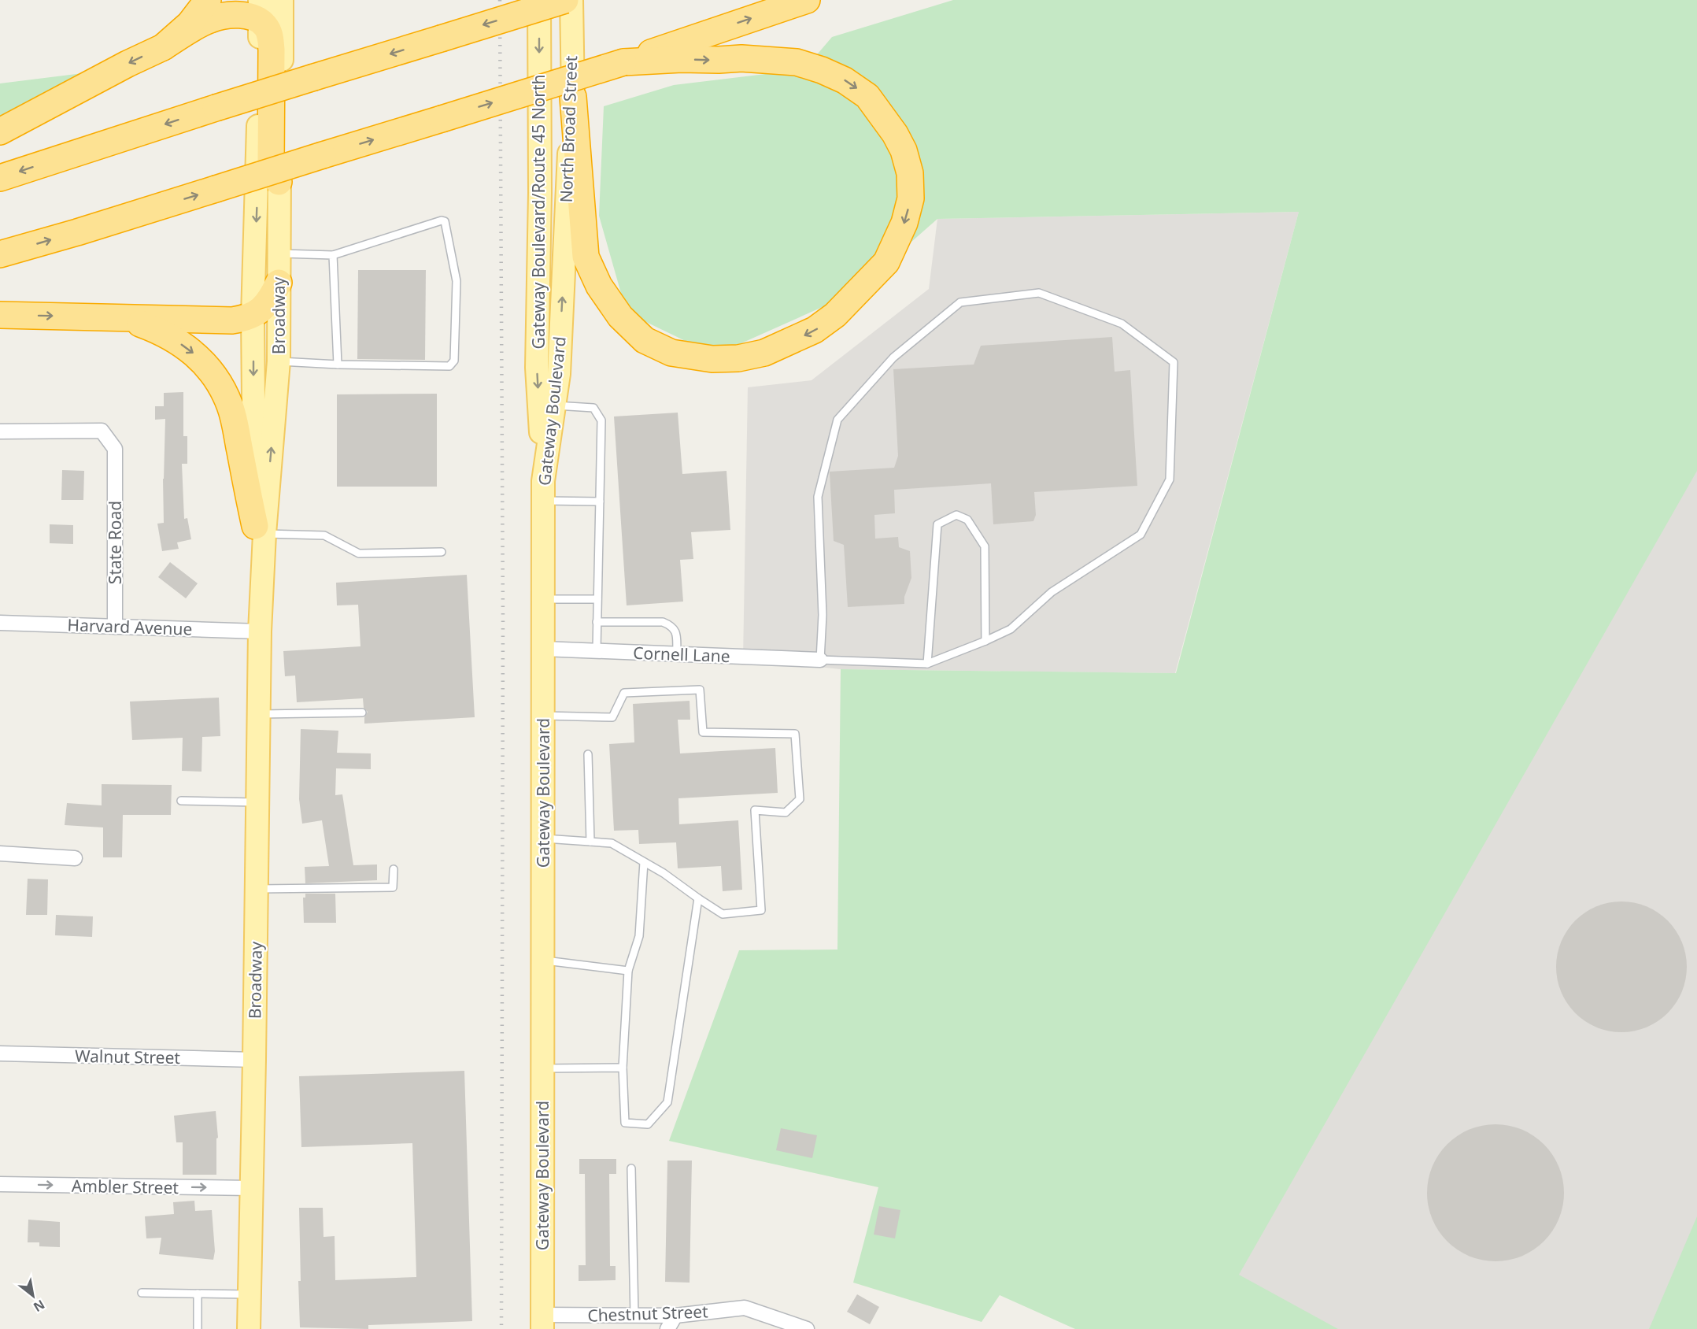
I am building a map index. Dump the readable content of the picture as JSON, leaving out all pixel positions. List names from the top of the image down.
{
  "streets": {
    "main road": [
      "North Broad Street",
      "Gateway Boulevard/Route 45 North",
      "Broadway",
      "Gateway Boulevard"
    ],
    "street": [
      "State Road",
      "Harvard Avenue",
      "Cornell Lane",
      "Walnut Street",
      "Ambler Street",
      "Chestnut Street"
    ]
  },
  "crossings": [
    ["North Broad Street", "Gateway Boulevard"],
    ["Gateway Boulevard/Route 45 North", "Gateway Boulevard"],
    ["Broadway", "Harvard Avenue"],
    ["Broadway", "Walnut Street"],
    ["Broadway", "Ambler Street"],
    ["Gateway Boulevard", "Cornell Lane"],
    ["Gateway Boulevard", "Chestnut Street"],
    ["State Road", "Harvard Avenue"]
  ],
  "one_way": ["Gateway Boulevard/Route 45 North", "Ambler Street"],
  "north": "bottom right"
}
